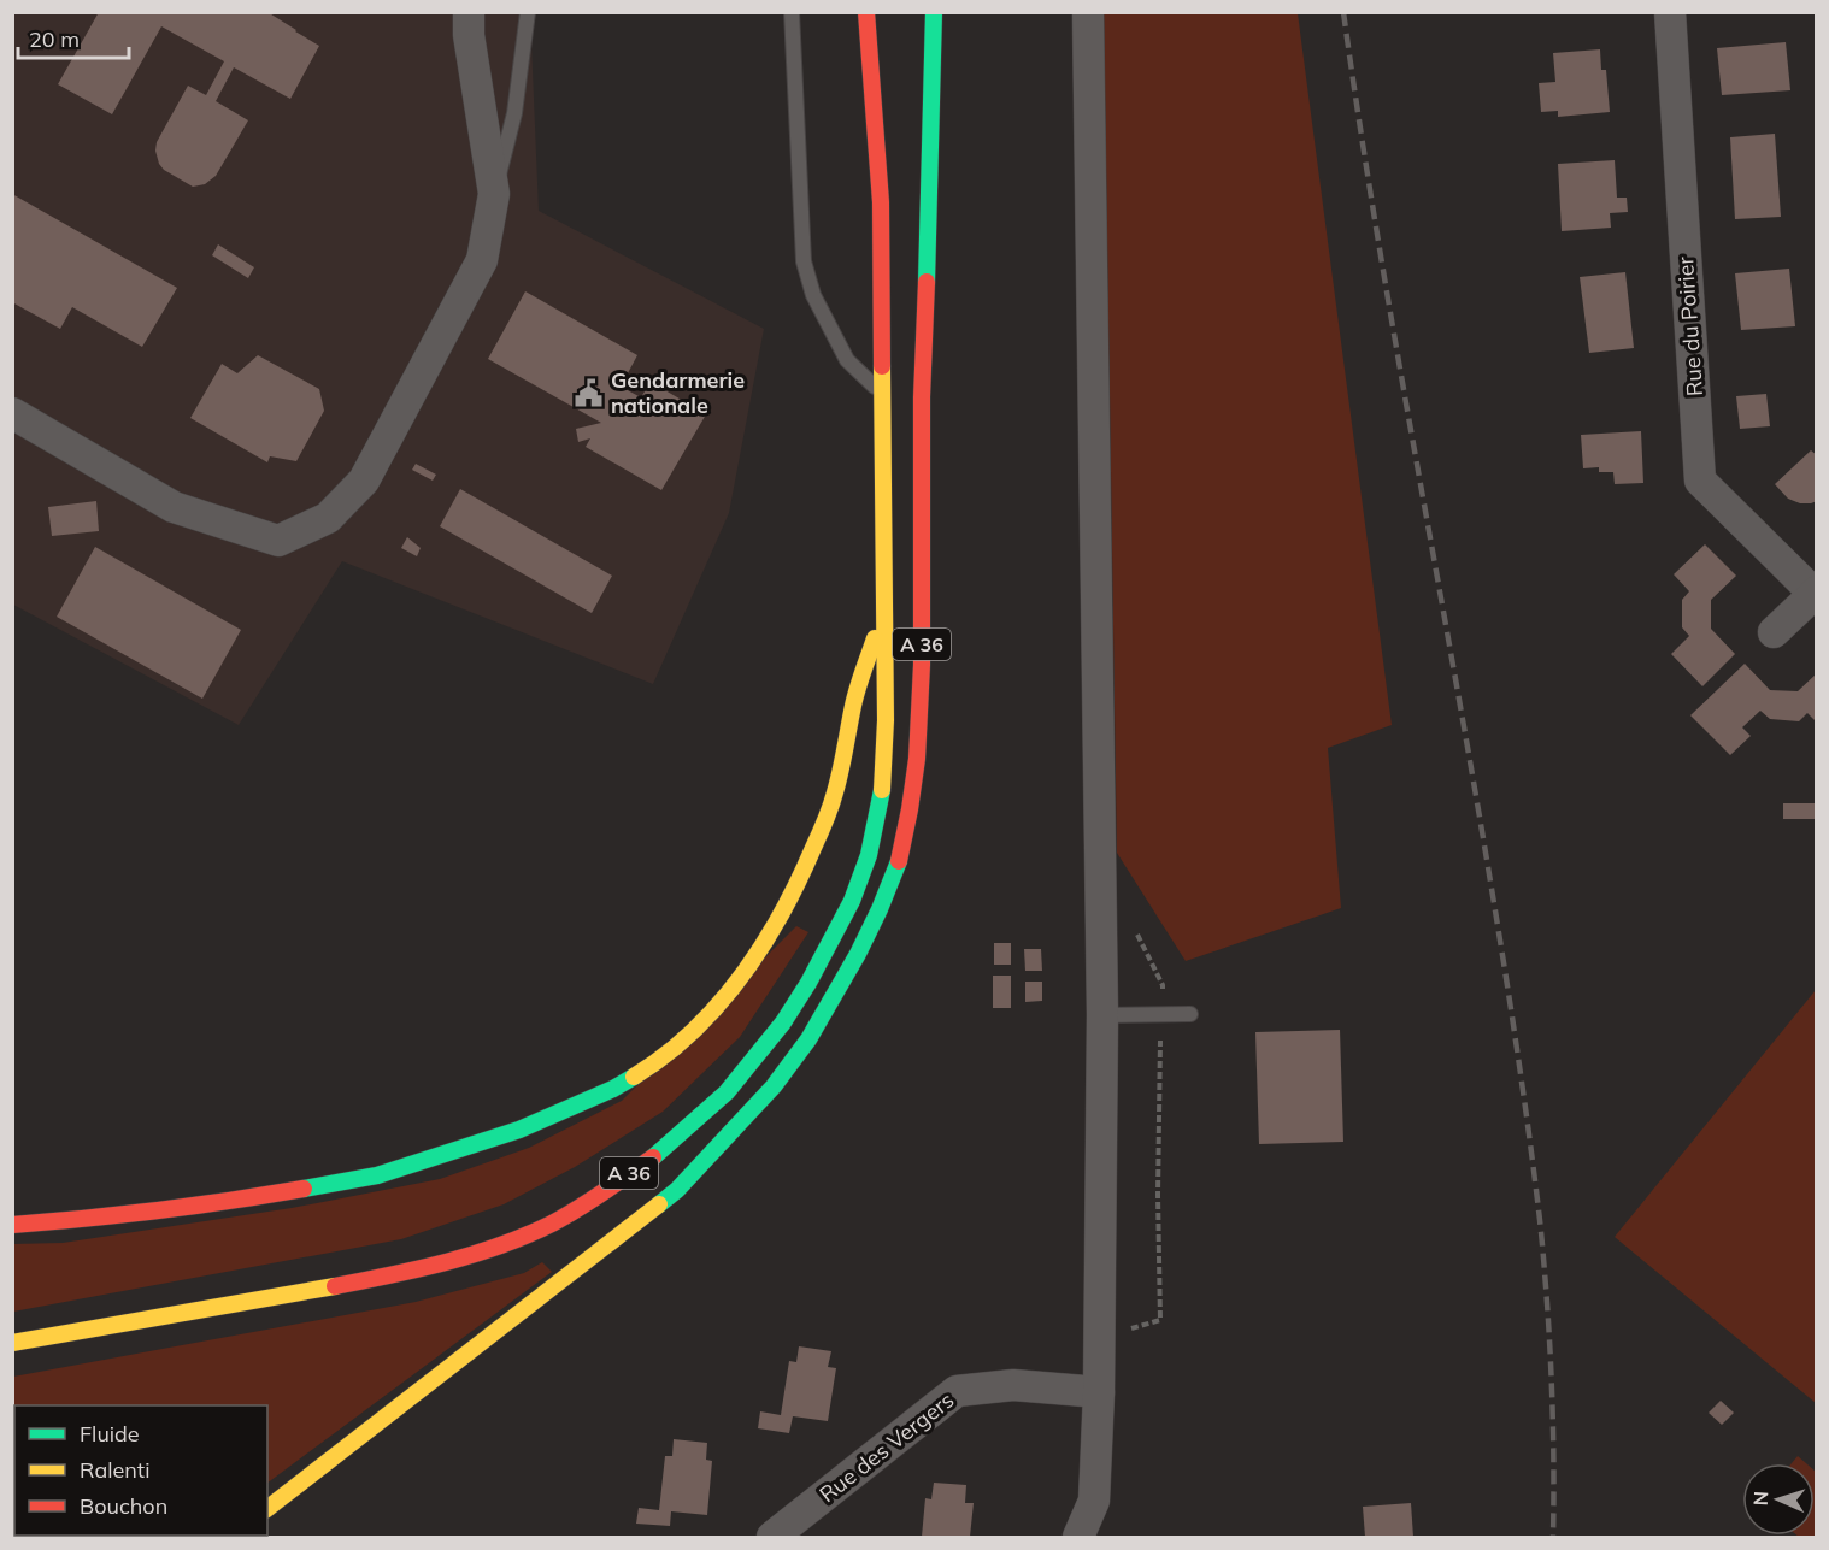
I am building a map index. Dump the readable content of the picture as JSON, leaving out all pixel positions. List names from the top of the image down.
{
  "streets": {
    "highway": ["A 36"],
    "street": ["Rue du Poirier", "Rue des Vergers"]
  },
  "places": {
    "public building": ["Gendarmerie nationale"]
  },
  "legend": ["Fluide", "Ralenti", "Bouchon"],
  "scale_bar": "20 m",
  "north": "left"
}
